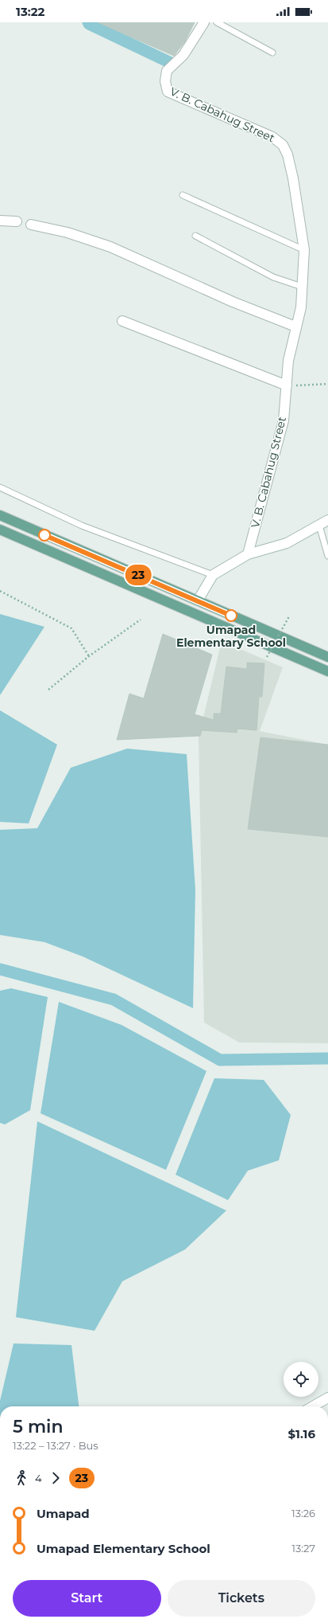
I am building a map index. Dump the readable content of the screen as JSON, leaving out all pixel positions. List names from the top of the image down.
{
  "streets": {
    "street": ["V. B. Cabahug Street"]
  },
  "places": ["Umapad Elementary School"],
  "lines": ["bus line 23"],
  "page": {
    "status": "13:22",
    "on_map": "23",
    "heading": ["5 min", "13:22 – 13:27 · Bus", "$1.16"],
    "legs": ["4", "23"],
    "list": [
      {
        "name": "Umapad",
        "value": "13:26"
      },
      {
        "name": "Umapad Elementary School",
        "value": "13:27"
      }
    ],
    "buttons": ["Start", "Tickets"]
  }
}
